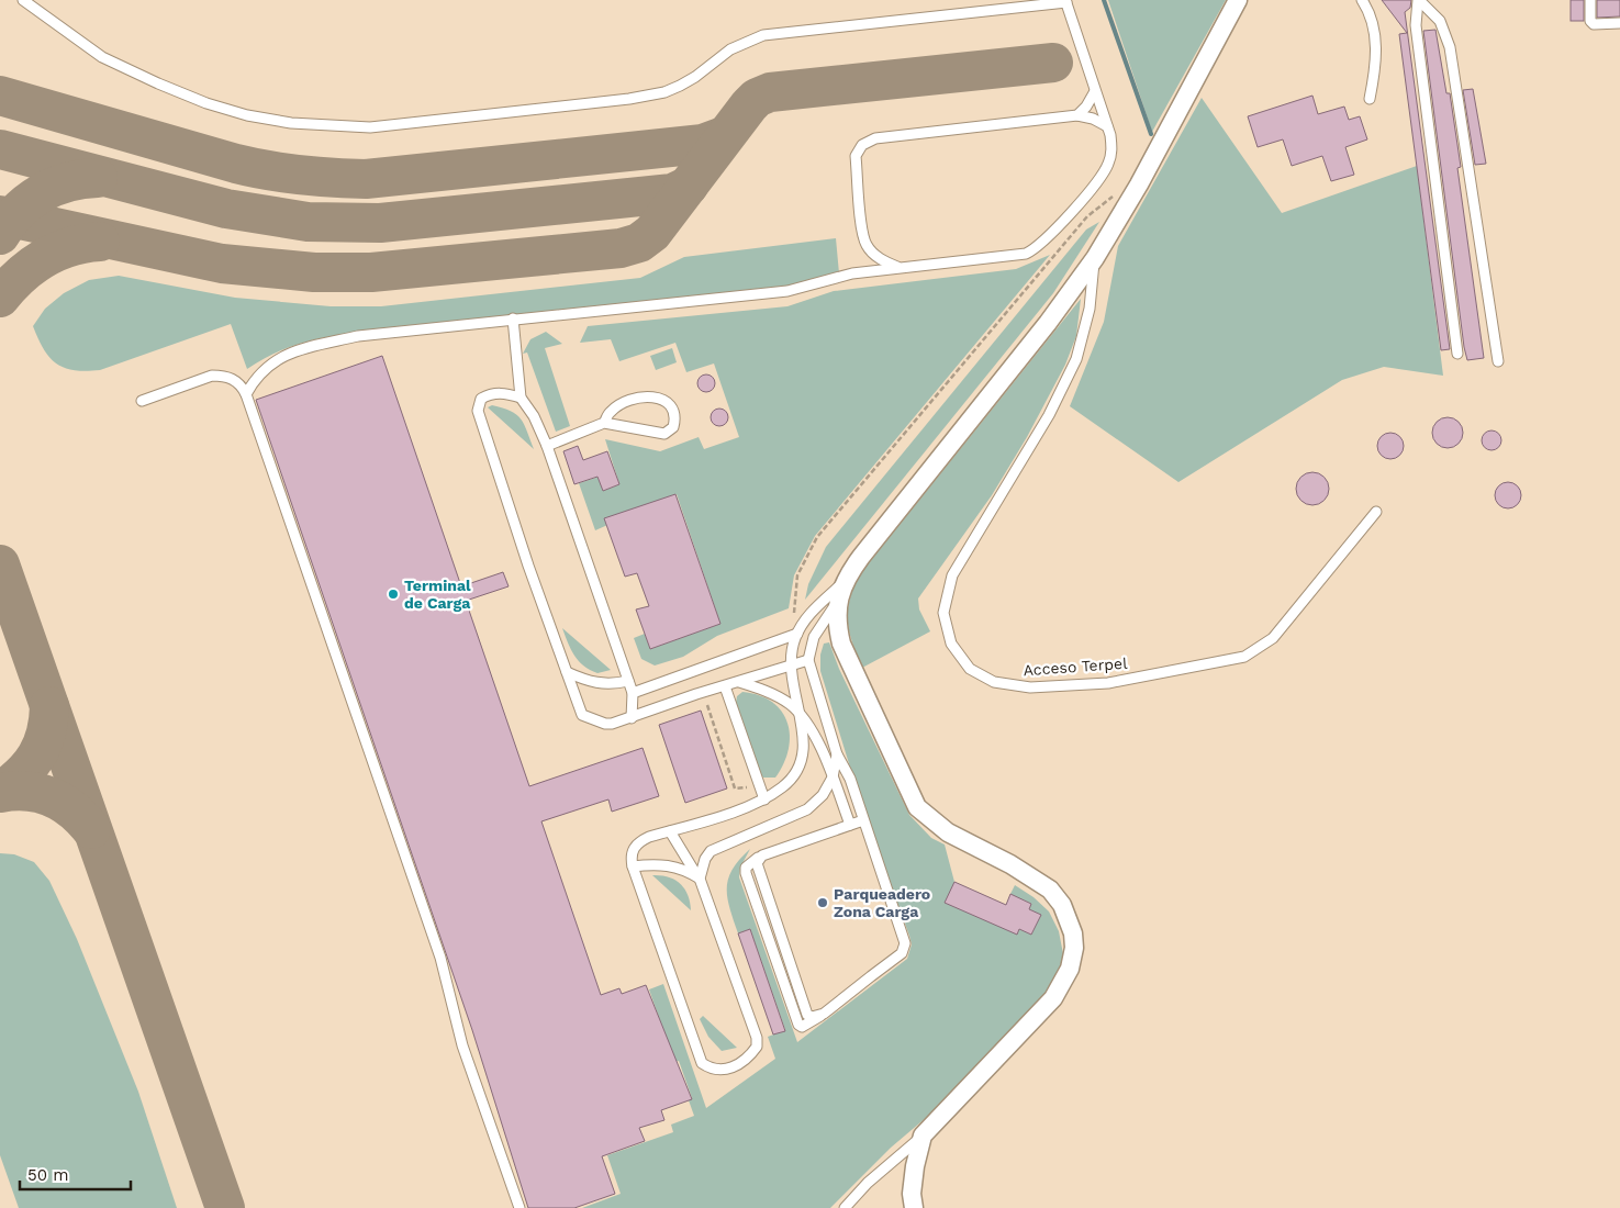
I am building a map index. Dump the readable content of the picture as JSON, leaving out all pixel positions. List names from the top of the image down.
{
  "streets": {
    "lane": ["Acceso Terpel"]
  },
  "places": ["Terminal de Carga", "Parqueadero Zona Carga"],
  "scale_bar": "50 m"
}
